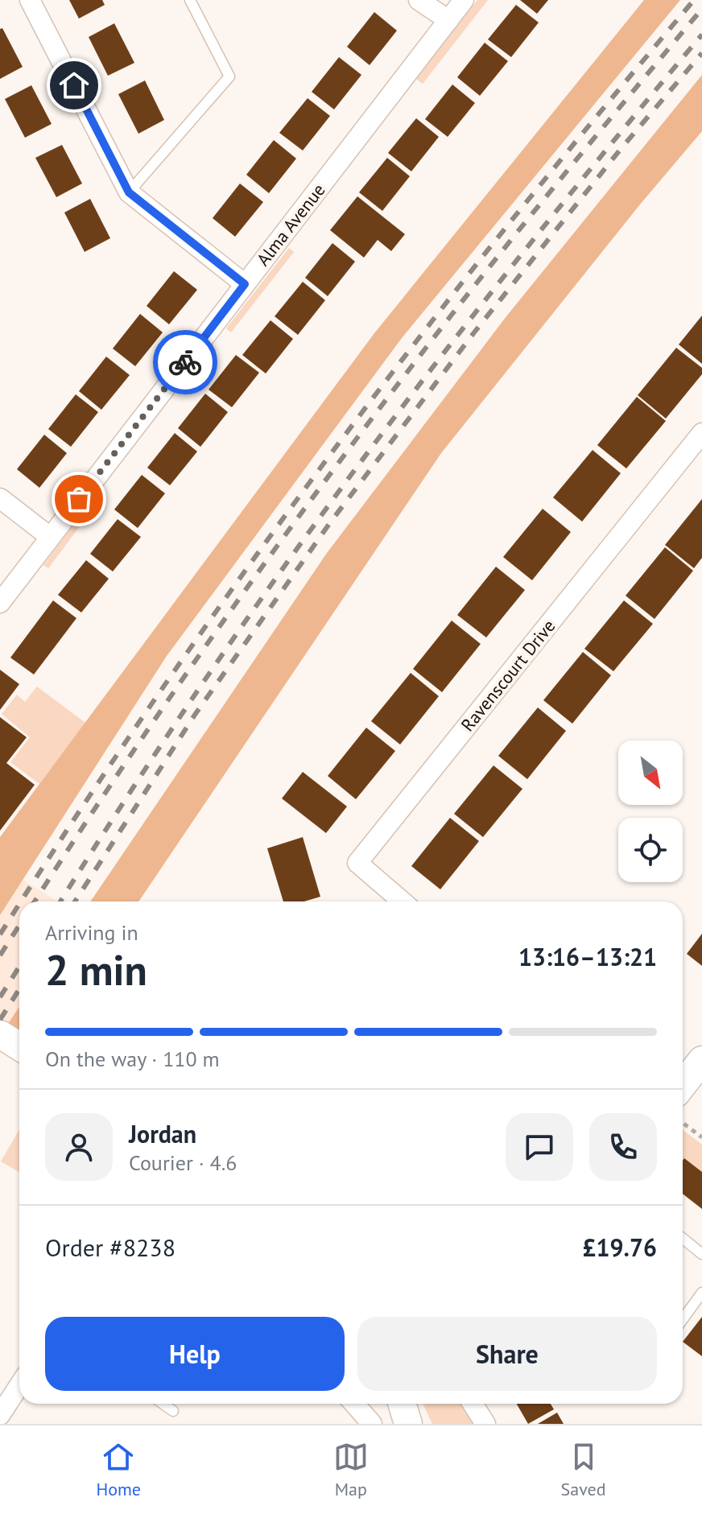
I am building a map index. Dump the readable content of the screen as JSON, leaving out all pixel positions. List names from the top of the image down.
{
  "streets": {
    "street": ["Alma Avenue", "Ravenscourt Drive"]
  },
  "north": "bottom right",
  "page": {
    "heading": ["2 min", "Arriving in", "13:16–13:21"],
    "panel": [
      "Jordan",
      "Courier · 4.6",
      "Order #8238",
      "£19.76"
    ],
    "bar": "On the way · 110 m",
    "buttons": ["Help", "Share"],
    "tabs": ["Home", "Map", "Saved"]
  }
}
